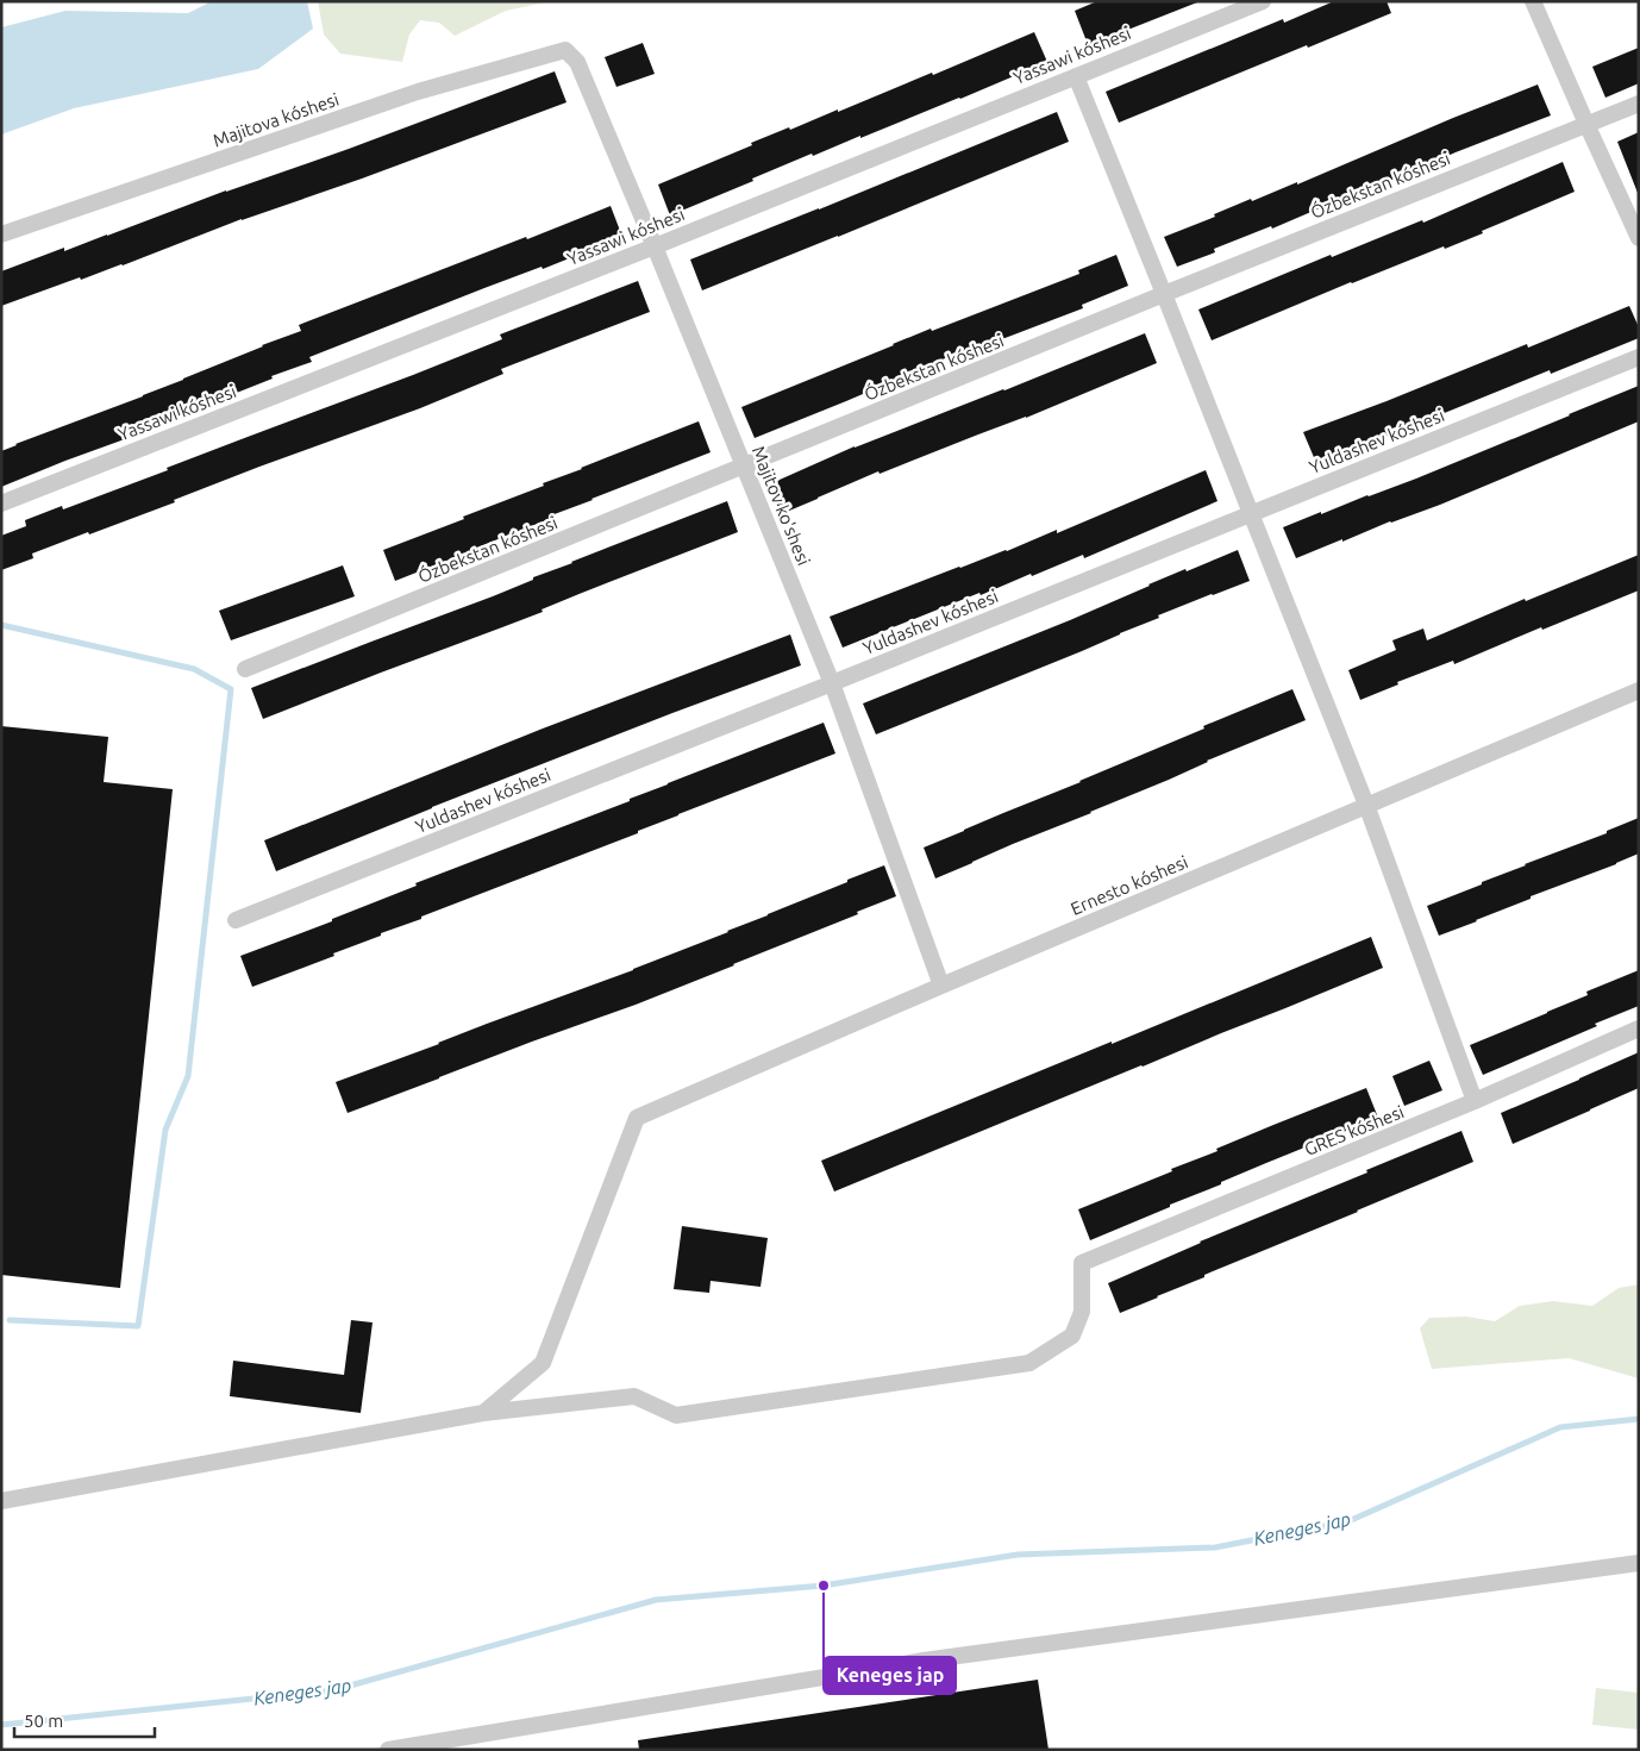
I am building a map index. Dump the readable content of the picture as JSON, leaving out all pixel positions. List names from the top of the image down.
{
  "streets": {
    "street": [
      "Yassawi kóshesi",
      "Majitova kóshesi",
      "Ózbekstan kóshesi",
      "Yuldashev kóshesi",
      "Majitov ko'shesi",
      "Ernesto kóshesi",
      "GRES kóshesi"
    ]
  },
  "crossings": [
    ["Yassawi kóshesi", "Majitov ko'shesi"],
    ["Majitova kóshesi", "Majitov ko'shesi"],
    ["Ózbekstan kóshesi", "Majitov ko'shesi"],
    ["Yuldashev kóshesi", "Majitov ko'shesi"],
    ["Majitov ko'shesi", "Ernesto kóshesi"],
    ["Ernesto kóshesi", "GRES kóshesi"]
  ],
  "water": ["Keneges jap"],
  "places": ["Keneges jap"],
  "scale_bar": "50 m"
}
